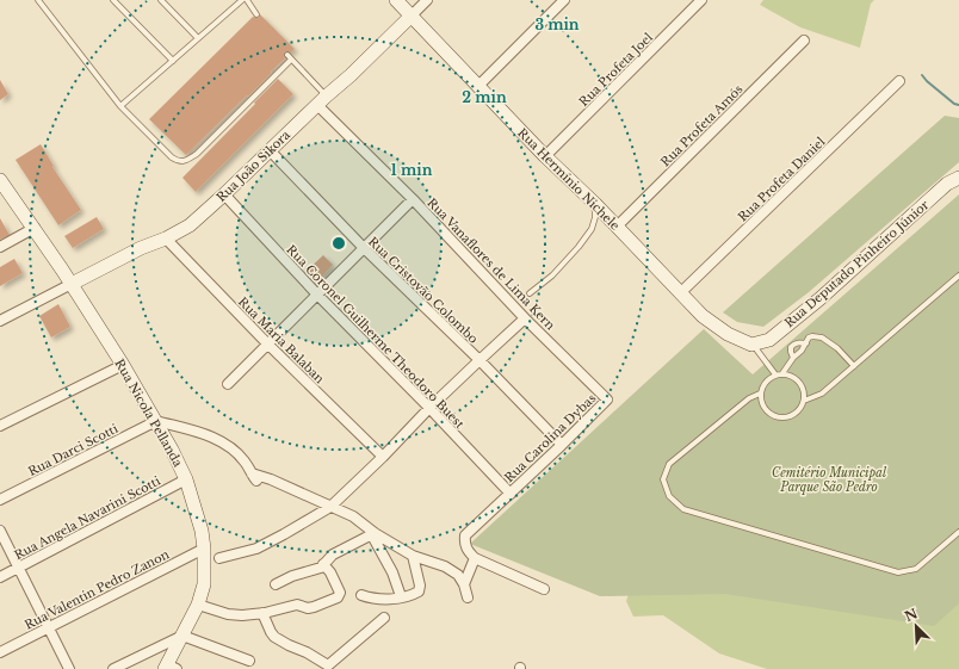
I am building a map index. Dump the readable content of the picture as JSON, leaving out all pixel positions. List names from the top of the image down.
{
  "streets": {
    "street": [
      "Rua Profeta Joel",
      "Rua Profeta Amós",
      "Rua João Sikora",
      "Rua Hermínio Nichele",
      "Rua Profeta Daniel",
      "Rua Vanaflores de Lima Kern",
      "Rua Deputado Pinheiro Júnior",
      "Rua Cristovão Colombo",
      "Rua Coronel Guilherme Theodoro Buest",
      "Rua Maria Balaban",
      "Rua Nicola Pellanda",
      "Rua Carolina Dybas",
      "Rua Darci Scotti",
      "Rua Angela Navarini Scotti",
      "Rua Valentin Pedro Zanon"
    ]
  },
  "crossings": [
    ["Rua Profeta Joel", "Rua Hermínio Nichele"],
    ["Rua Profeta Amós", "Rua Hermínio Nichele"],
    ["Rua João Sikora", "Rua Hermínio Nichele"],
    ["Rua João Sikora", "Rua Vanaflores de Lima Kern"],
    ["Rua João Sikora", "Rua Cristovão Colombo"],
    ["Rua João Sikora", "Rua Coronel Guilherme Theodoro Buest"],
    ["Rua João Sikora", "Rua Maria Balaban"],
    ["Rua João Sikora", "Rua Nicola Pellanda"],
    ["Rua Hermínio Nichele", "Rua Profeta Daniel"],
    ["Rua Hermínio Nichele", "Rua Deputado Pinheiro Júnior"],
    ["Rua Vanaflores de Lima Kern", "Rua Carolina Dybas"],
    ["Rua Cristovão Colombo", "Rua Carolina Dybas"],
    ["Rua Coronel Guilherme Theodoro Buest", "Rua Carolina Dybas"],
    ["Rua Nicola Pellanda", "Rua Darci Scotti"],
    ["Rua Nicola Pellanda", "Rua Angela Navarini Scotti"],
    ["Rua Nicola Pellanda", "Rua Valentin Pedro Zanon"]
  ],
  "parks": ["Cemitério Municipal Parque São Pedro"],
  "north": "top left",
  "rings": ["3 min", "2 min", "1 min"]
}
